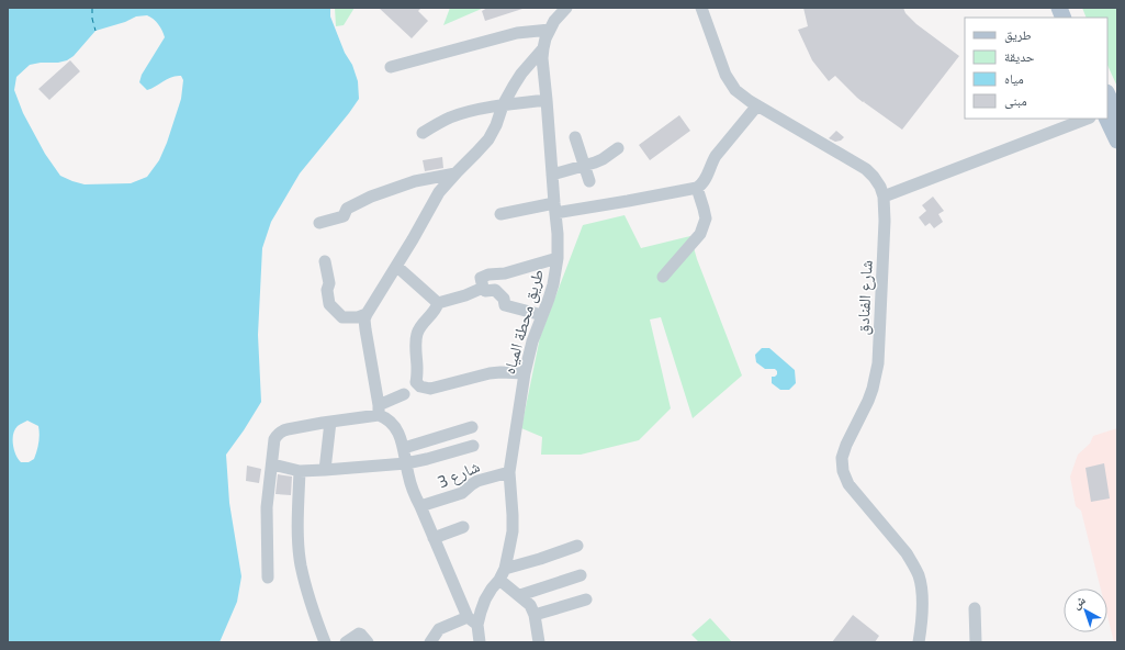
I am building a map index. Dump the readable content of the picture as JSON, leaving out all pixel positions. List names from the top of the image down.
{
  "streets": {
    "street": ["شارع الفنادق", "طريق محطة المياه", "شارع 3"]
  },
  "crossings": [
    ["طريق محطة المياه", "شارع 3"]
  ],
  "legend": [
    "طريق",
    "حديقة",
    "مياه",
    "مبنى"
  ],
  "north": "top left"
}
